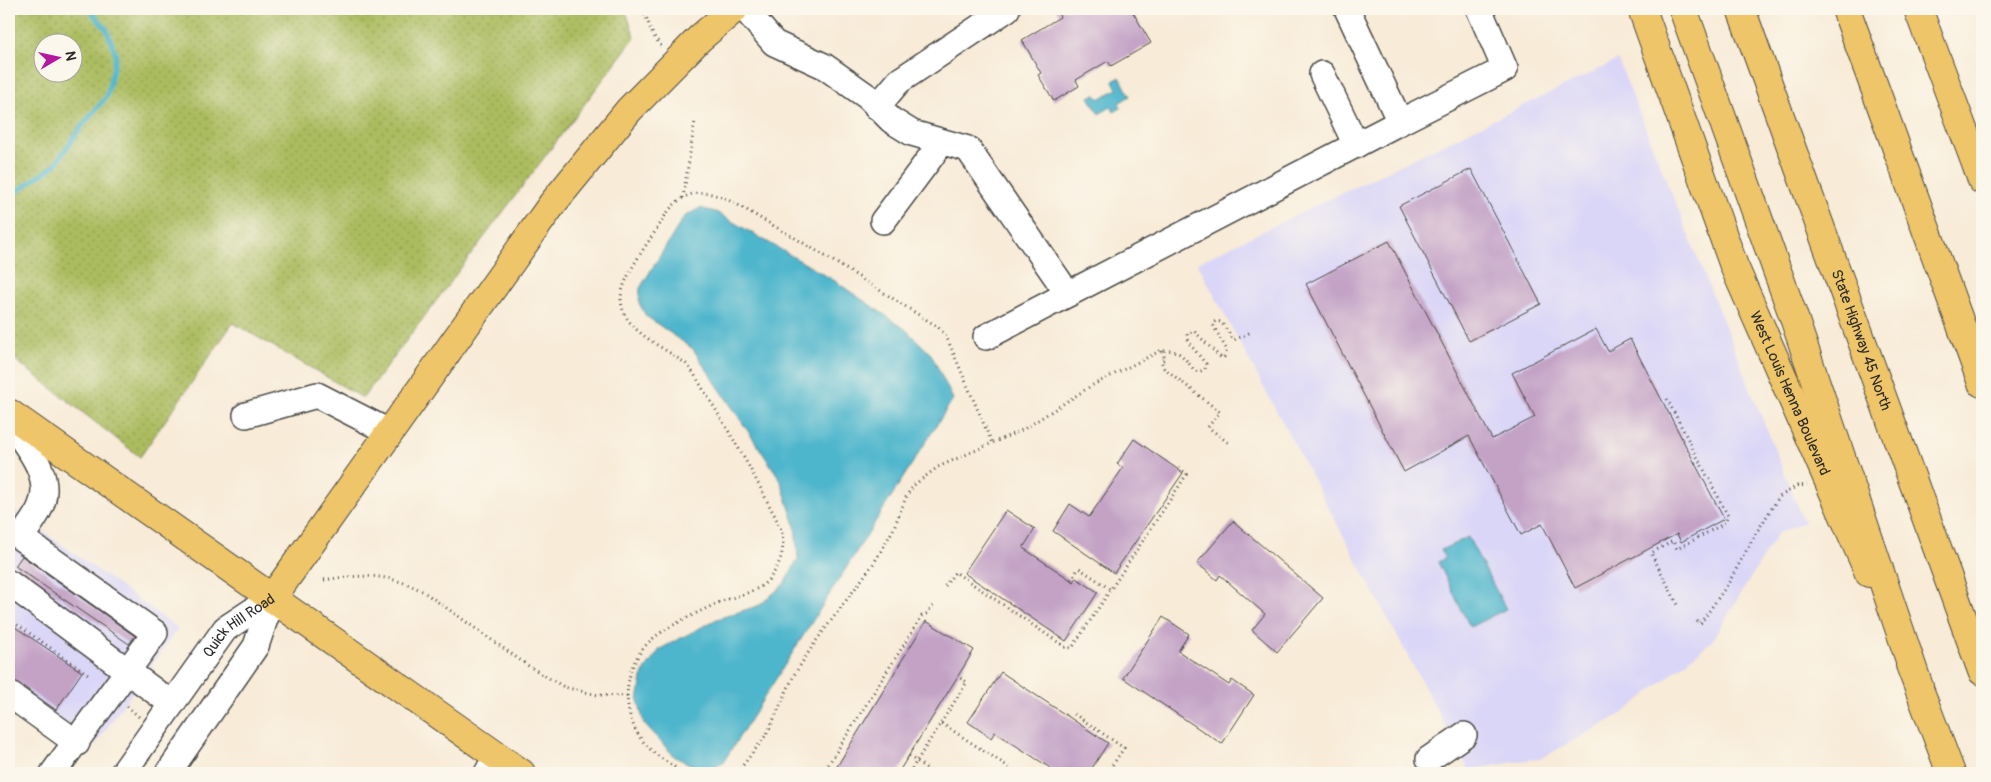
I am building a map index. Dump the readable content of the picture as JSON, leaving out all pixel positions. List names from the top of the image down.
{
  "streets": {
    "main road": ["State Highway 45 North", "West Louis Henna Boulevard"],
    "street": ["Quick Hill Road"]
  },
  "north": "right"
}
